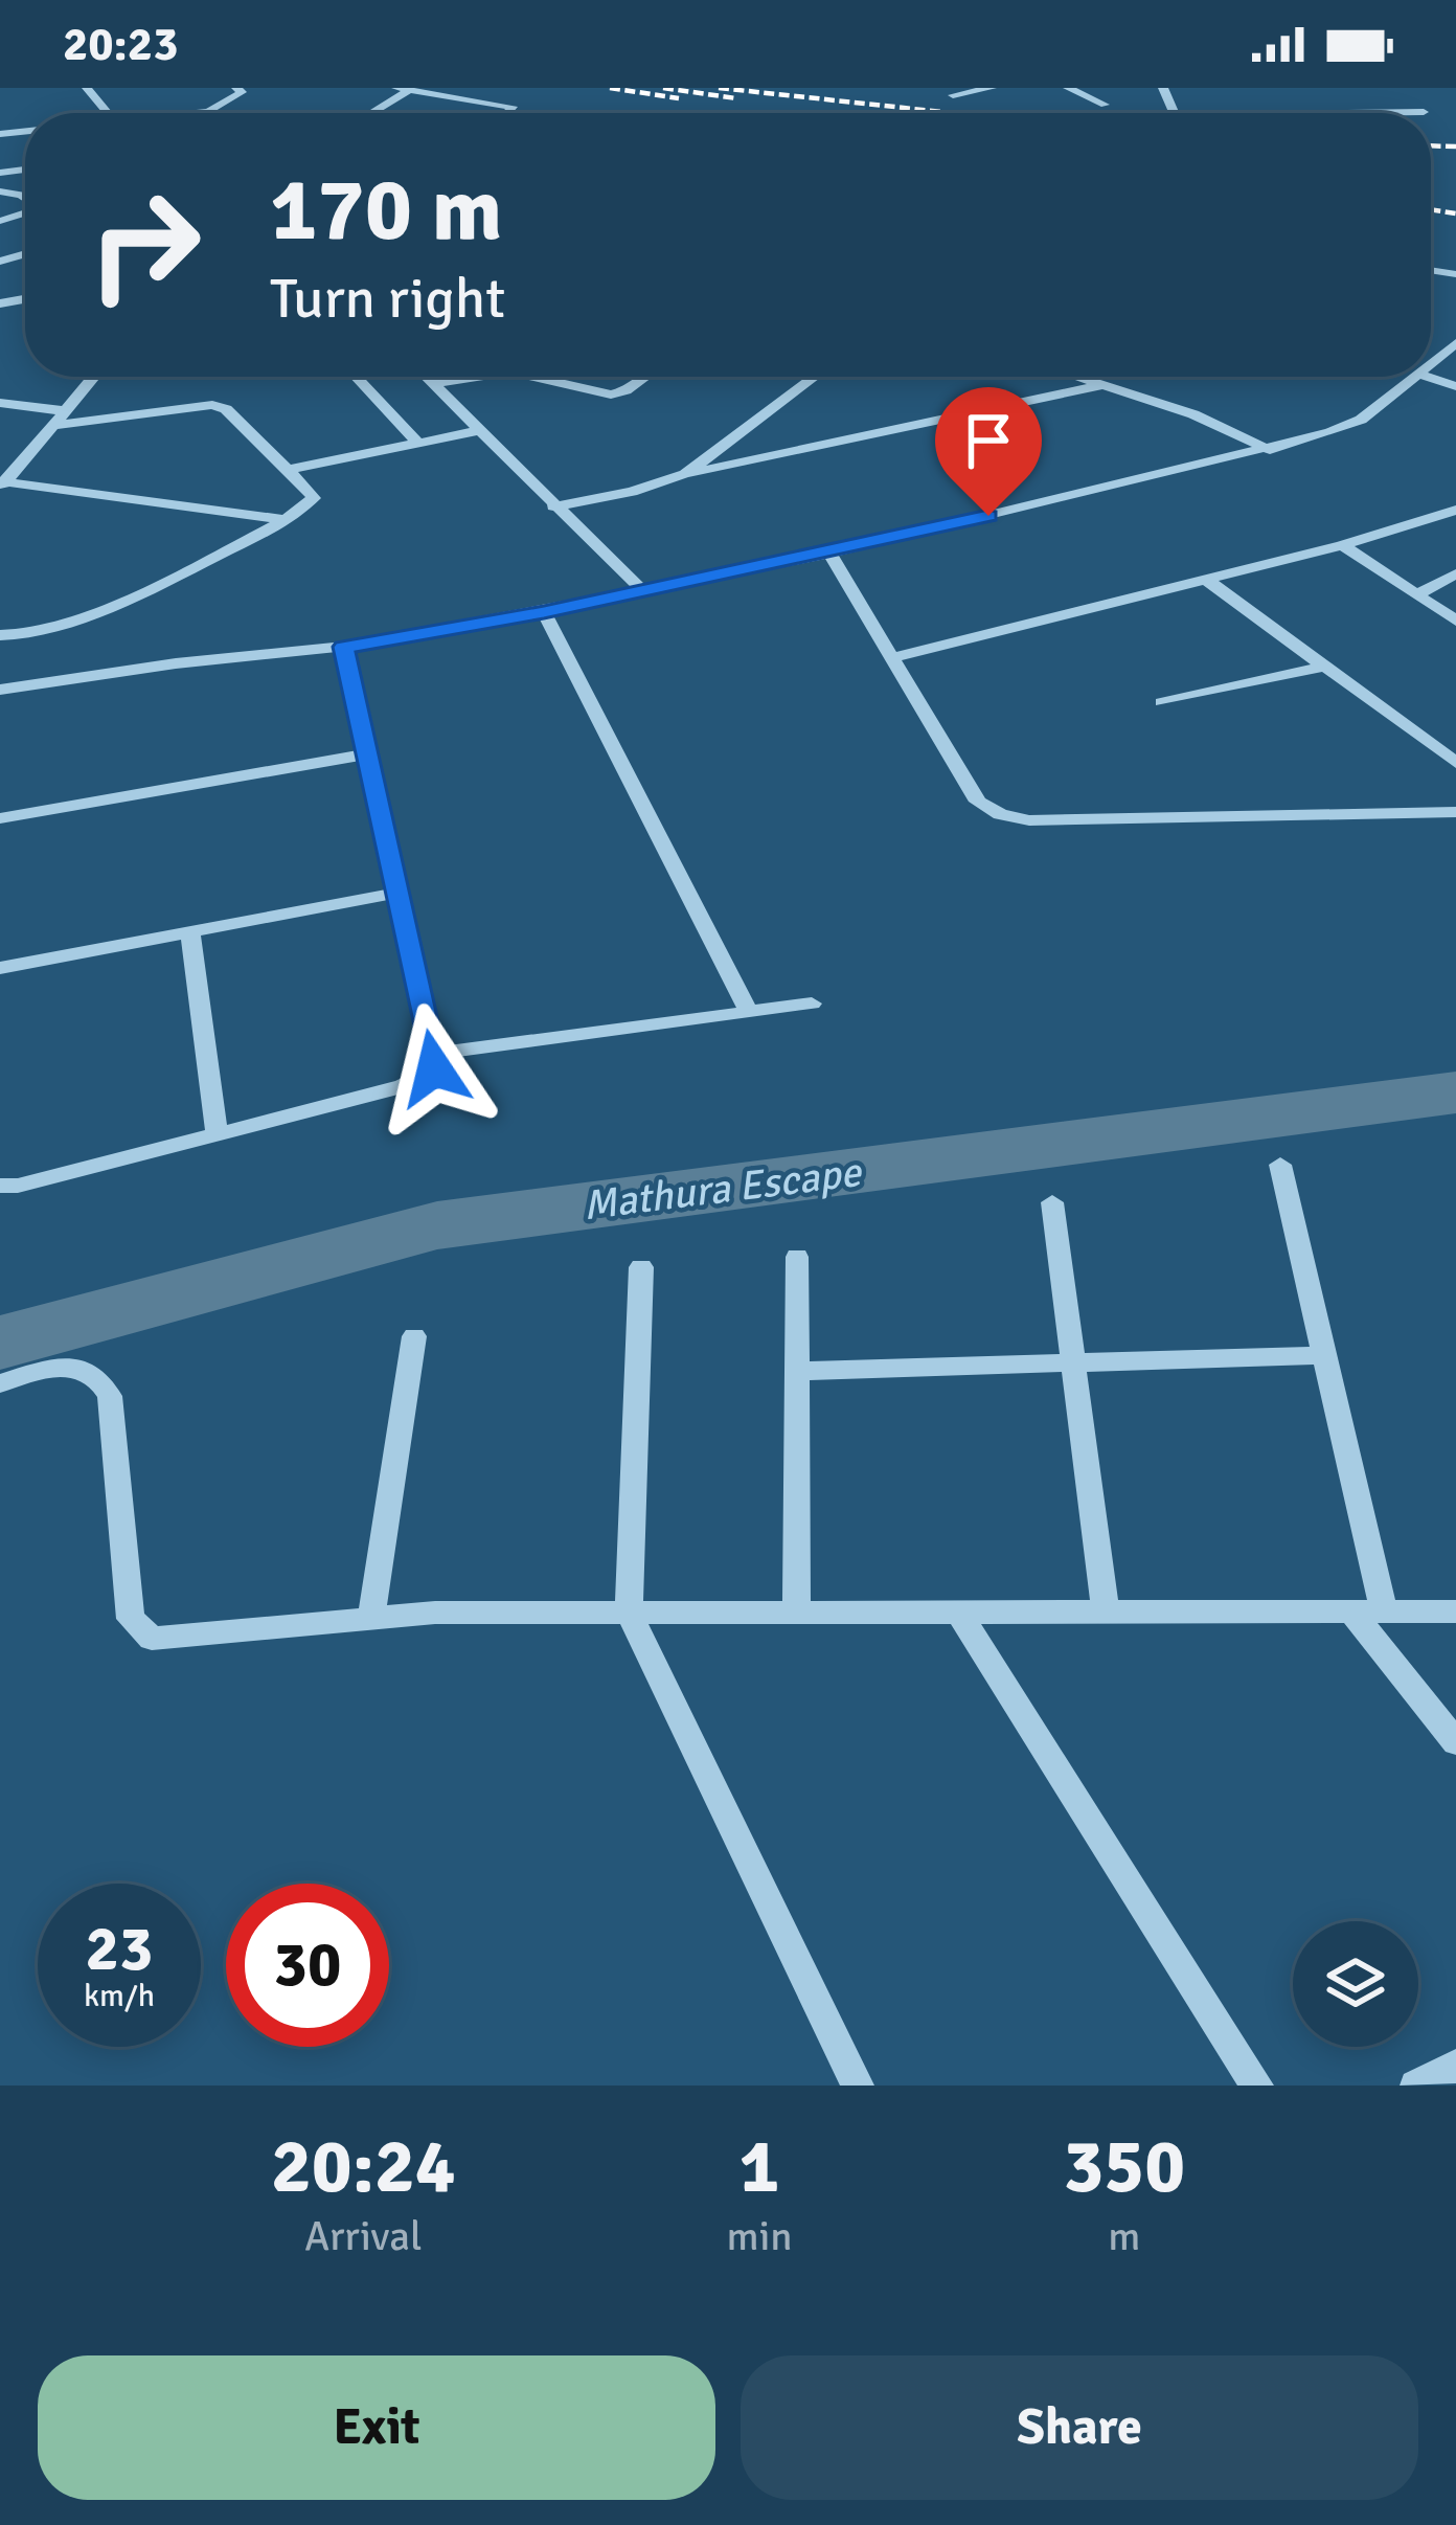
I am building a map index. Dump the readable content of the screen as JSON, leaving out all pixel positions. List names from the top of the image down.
{
  "water": ["Mathura Escape"],
  "page": {
    "status": "20:23",
    "turn": ["170 m", "Turn right"],
    "speed": "23 km/h",
    "limit": "30",
    "eta": [
      "20:24",
      "Arrival",
      "1",
      "min",
      "350",
      "m"
    ],
    "buttons": ["Exit", "Share"]
  }
}
